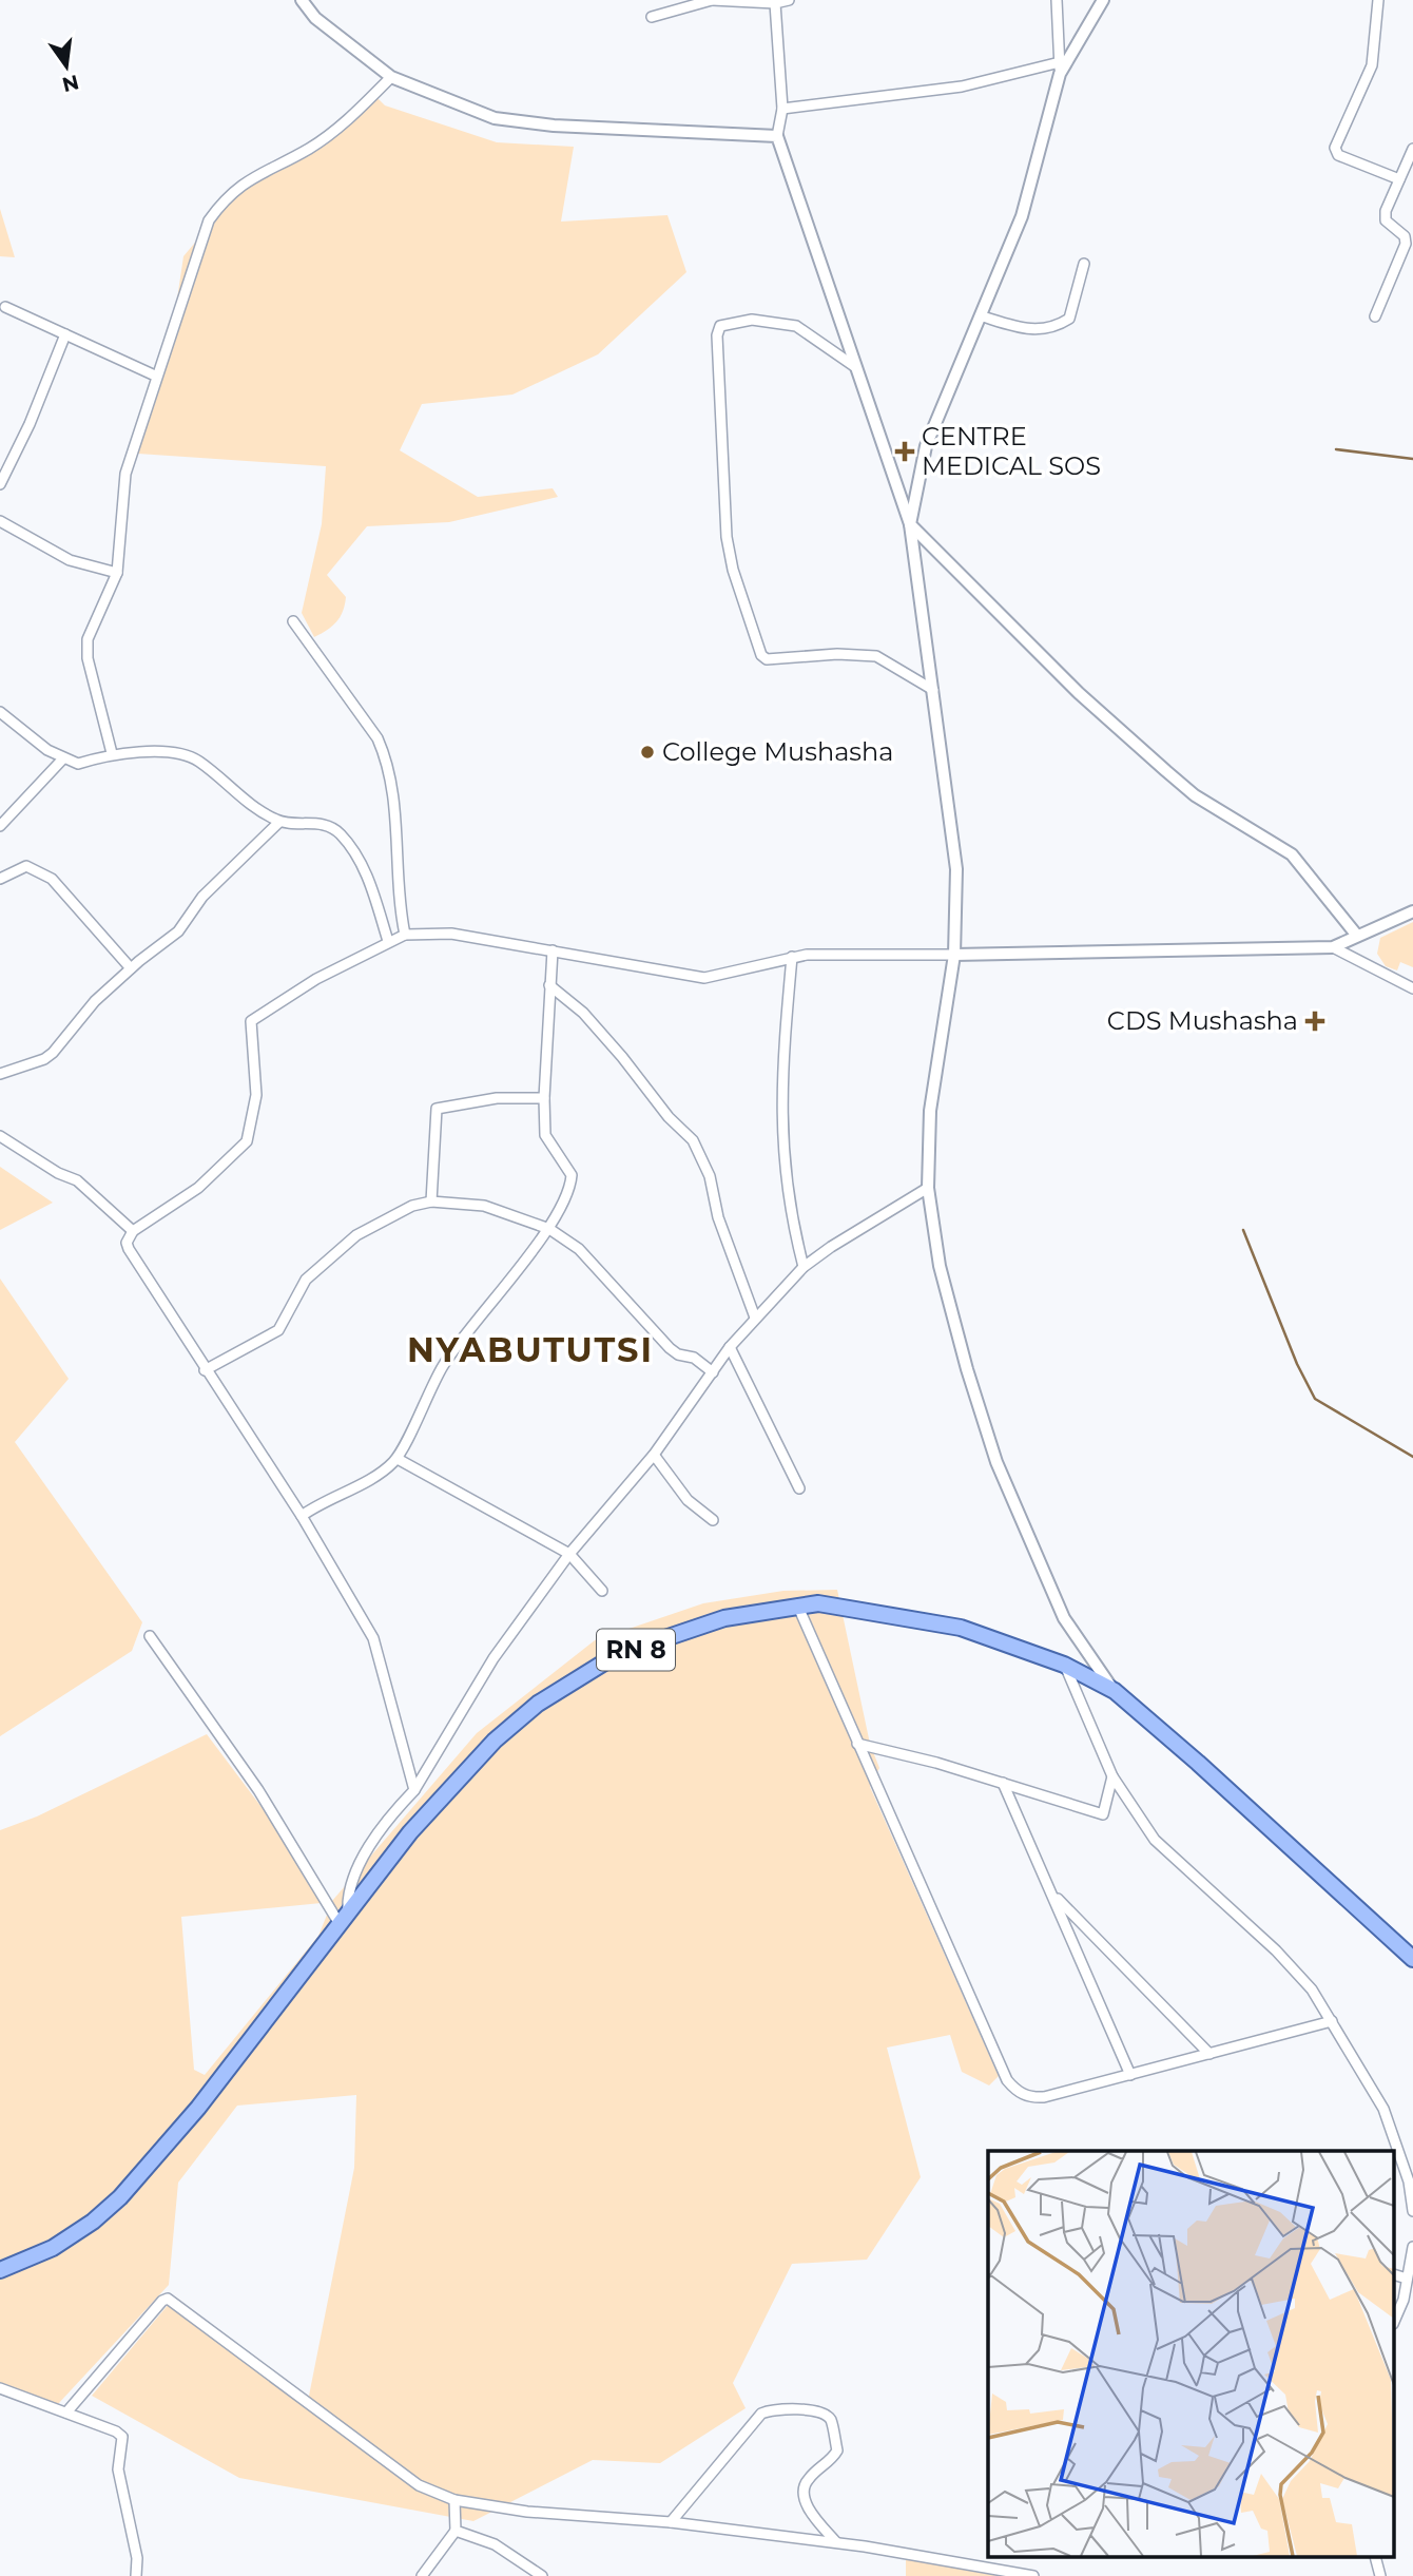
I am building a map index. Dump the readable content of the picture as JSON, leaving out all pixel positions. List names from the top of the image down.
{
  "streets": {
    "main road": ["RN 8"]
  },
  "districts": ["NYABUTUTSI"],
  "places": {
    "health": ["CENTRE MEDICAL SOS", "CDS Mushasha"],
    "other": ["College Mushasha"]
  },
  "north": "bottom"
}
